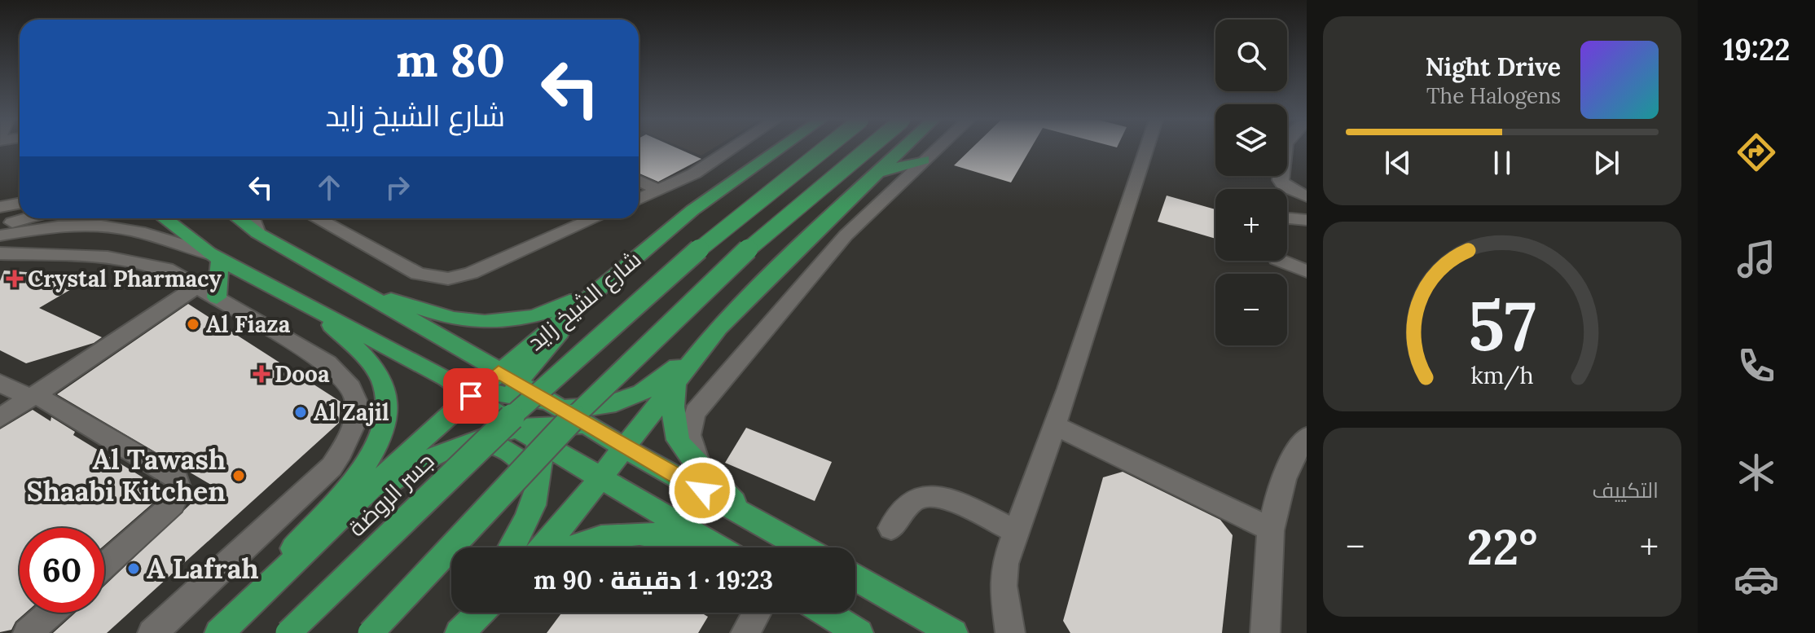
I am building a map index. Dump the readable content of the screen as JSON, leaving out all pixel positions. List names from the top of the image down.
{
  "streets": {
    "main road": ["شارع الشيخ زايد", "جسر الروضة"]
  },
  "places": {
    "health": ["Crystal Pharmacy", "Dooa"],
    "other": [
      "Al Fiaza",
      "Al Zajil",
      "Al Tawash Shaabi Kitchen",
      "A Lafrah"
    ]
  },
  "page": {
    "tabs": "19:22",
    "map_buttons": ["+", "−"],
    "turn": ["80 m", "شارع الشيخ زايد"],
    "song": ["Night Drive", "The Halogens"],
    "tile": "التكييف",
    "heat": ["−", "22°", "+"],
    "limit": "60",
    "trip": "19:23 · 1 دقيقة · 90 m",
    "gauge": ["57", "km/h"]
  }
}
